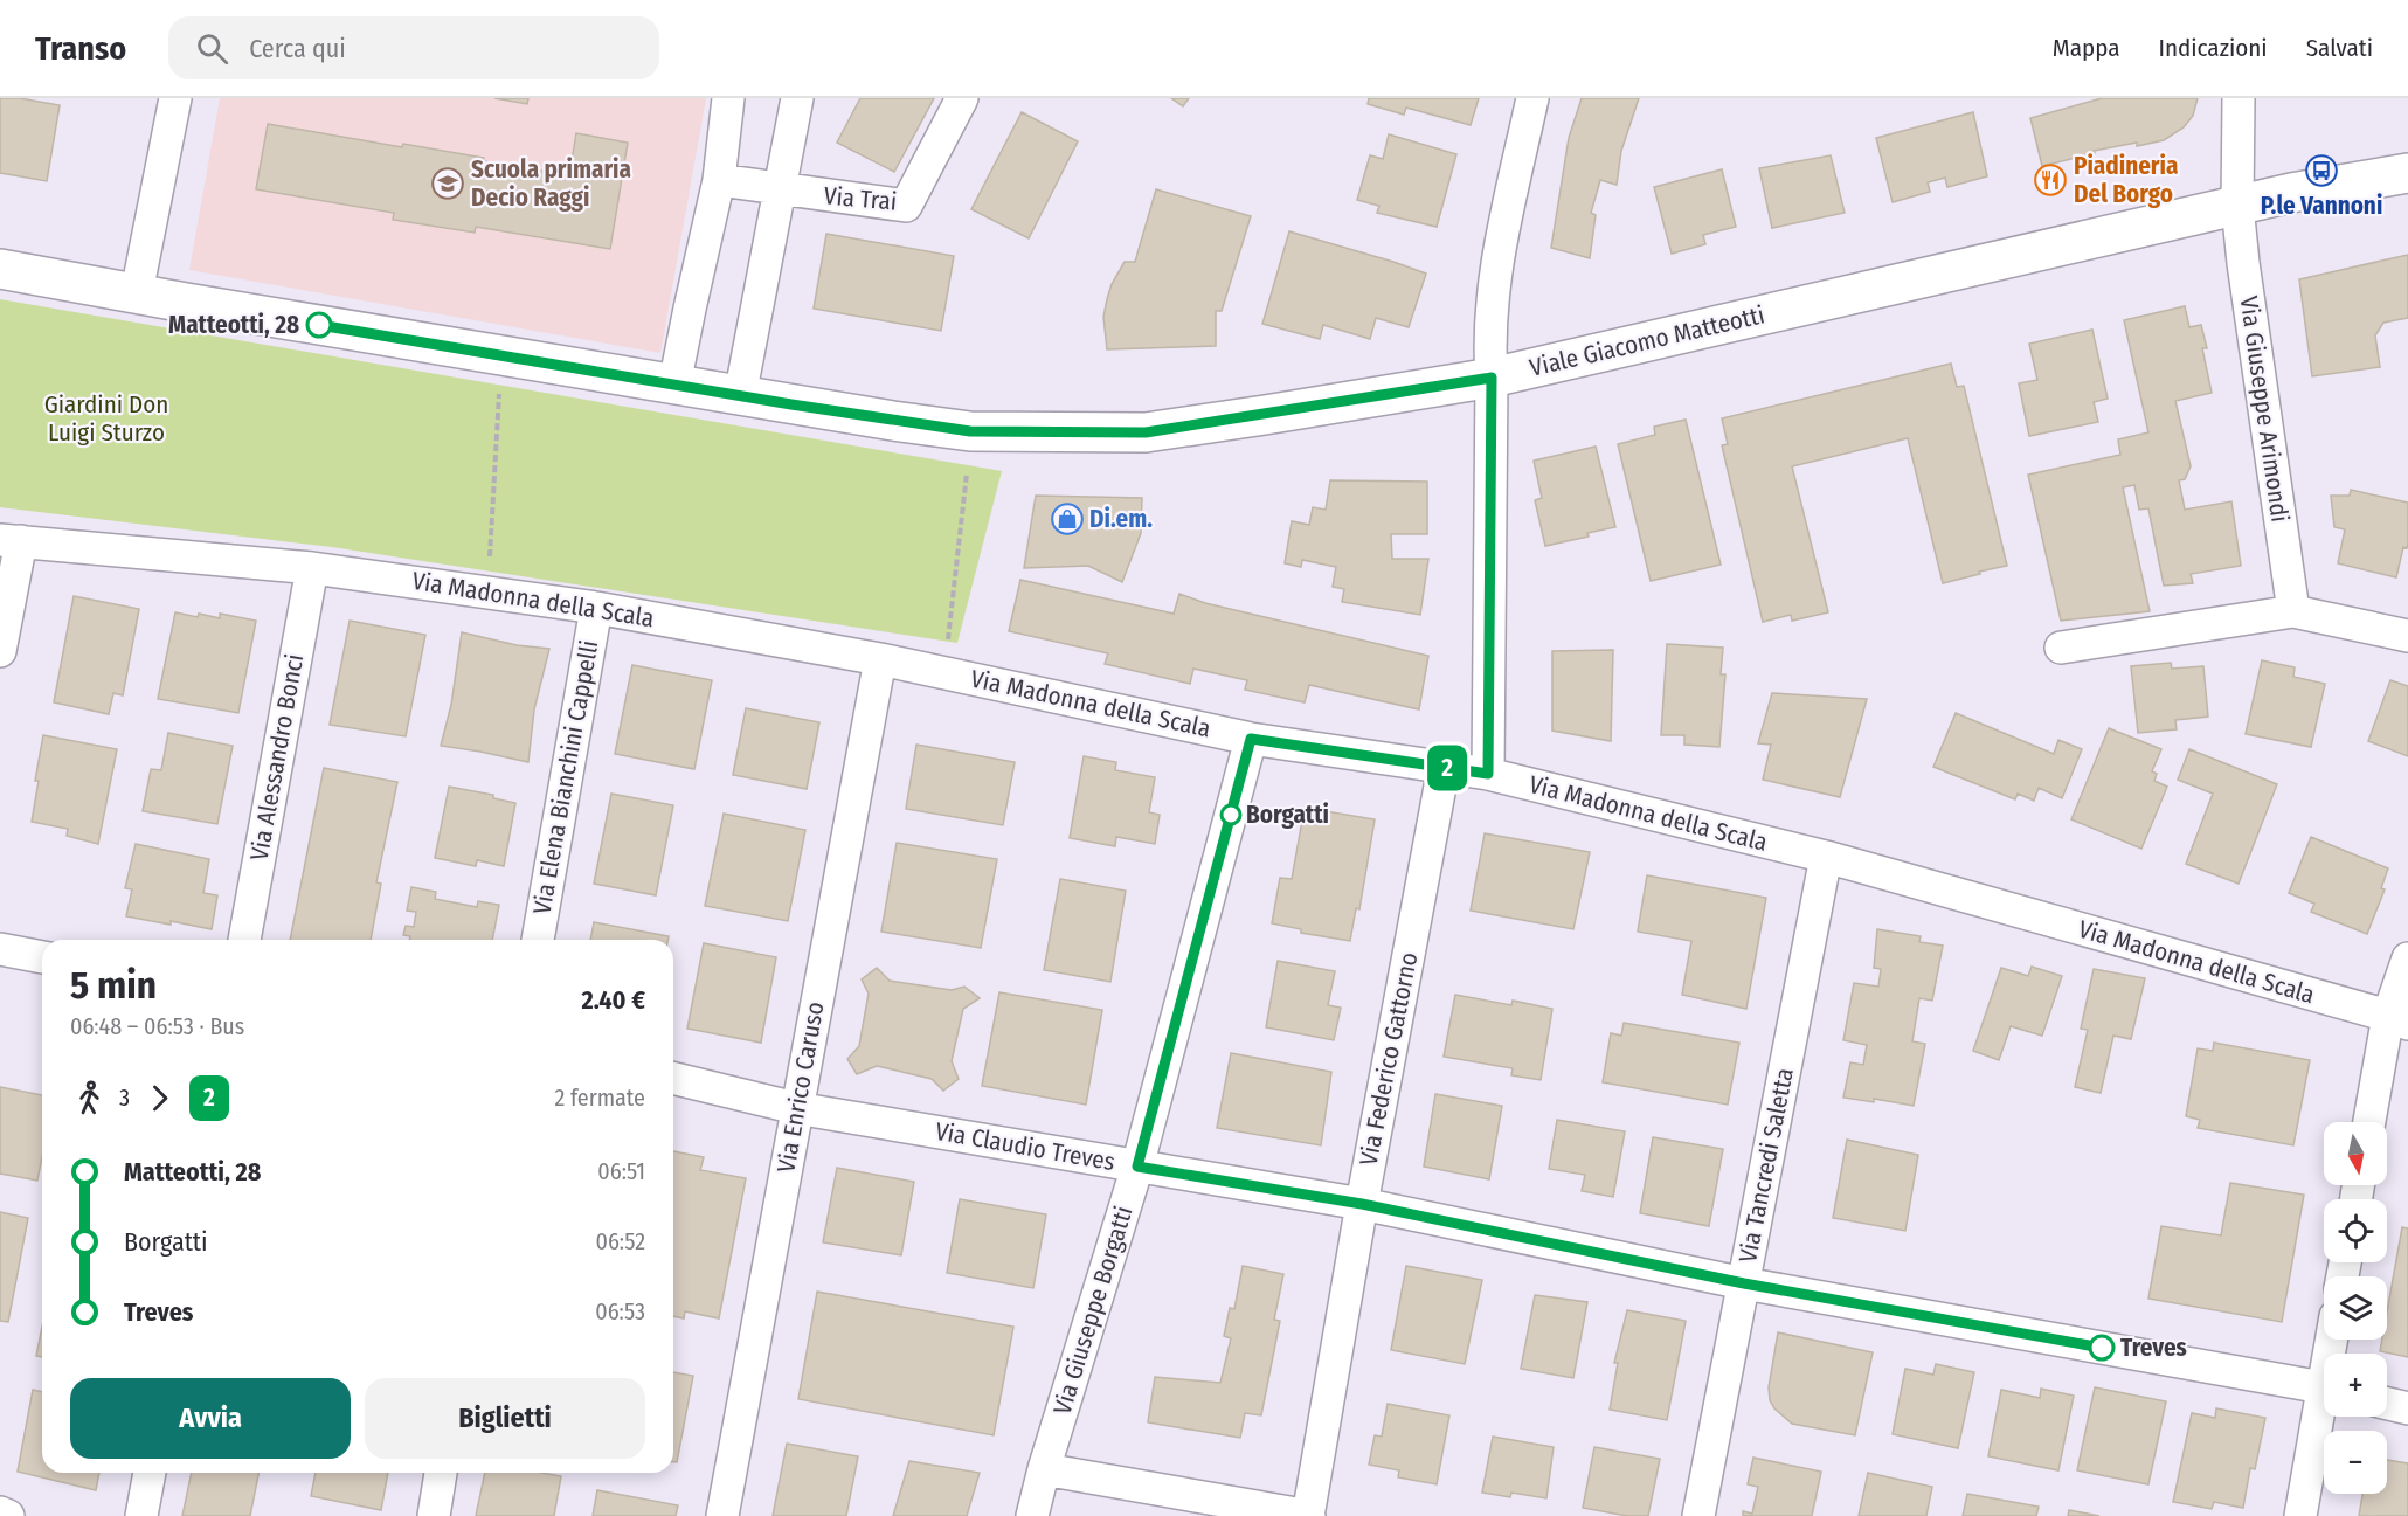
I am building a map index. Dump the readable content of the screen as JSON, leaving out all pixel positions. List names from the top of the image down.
{
  "streets": {
    "main road": ["Viale Giacomo Matteotti"],
    "street": [
      "Via Trai",
      "Via Giuseppe Arimondi",
      "Via Madonna della Scala",
      "Via Alessandro Bonci",
      "Via Elena Bianchini Cappelli",
      "Via Federico Gattorno",
      "Via Enrico Caruso",
      "Via Claudio Treves",
      "Via Tancredi Saletta",
      "Via Giuseppe Borgatti"
    ]
  },
  "crossings": [
    ["Viale Giacomo Matteotti", "Via Giuseppe Arimondi"],
    ["Via Madonna della Scala", "Via Alessandro Bonci"],
    ["Via Madonna della Scala", "Via Elena Bianchini Cappelli"],
    ["Via Madonna della Scala", "Via Federico Gattorno"],
    ["Via Madonna della Scala", "Via Enrico Caruso"],
    ["Via Madonna della Scala", "Via Tancredi Saletta"],
    ["Via Madonna della Scala", "Via Giuseppe Borgatti"],
    ["Via Federico Gattorno", "Via Claudio Treves"],
    ["Via Enrico Caruso", "Via Claudio Treves"],
    ["Via Claudio Treves", "Via Tancredi Saletta"],
    ["Via Claudio Treves", "Via Giuseppe Borgatti"]
  ],
  "parks": ["Giardini Don Luigi Sturzo"],
  "places": {
    "bus stop": ["P.le Vannoni"],
    "restaurant": ["Piadineria Del Borgo"],
    "school or university": ["Scuola primaria Decio Raggi"],
    "other": ["Matteotti, 28", "Borgatti", "Treves"],
    "shop": ["Di.em."]
  },
  "lines": ["bus line 2"],
  "north": "bottom",
  "page": {
    "header": "Transo",
    "search": "Cerca qui",
    "nav": ["Mappa", "Indicazioni", "Salvati"],
    "on_map": "2",
    "heading": ["5 min", "06:48 – 06:53 · Bus", "2.40 €"],
    "legs": ["3", "2", "2 fermate"],
    "map_buttons": ["+", "−"],
    "list": [
      {
        "name": "Matteotti, 28",
        "value": "06:51"
      },
      {
        "name": "Borgatti",
        "value": "06:52"
      },
      {
        "name": "Treves",
        "value": "06:53"
      }
    ],
    "buttons": ["Avvia", "Biglietti"]
  }
}
